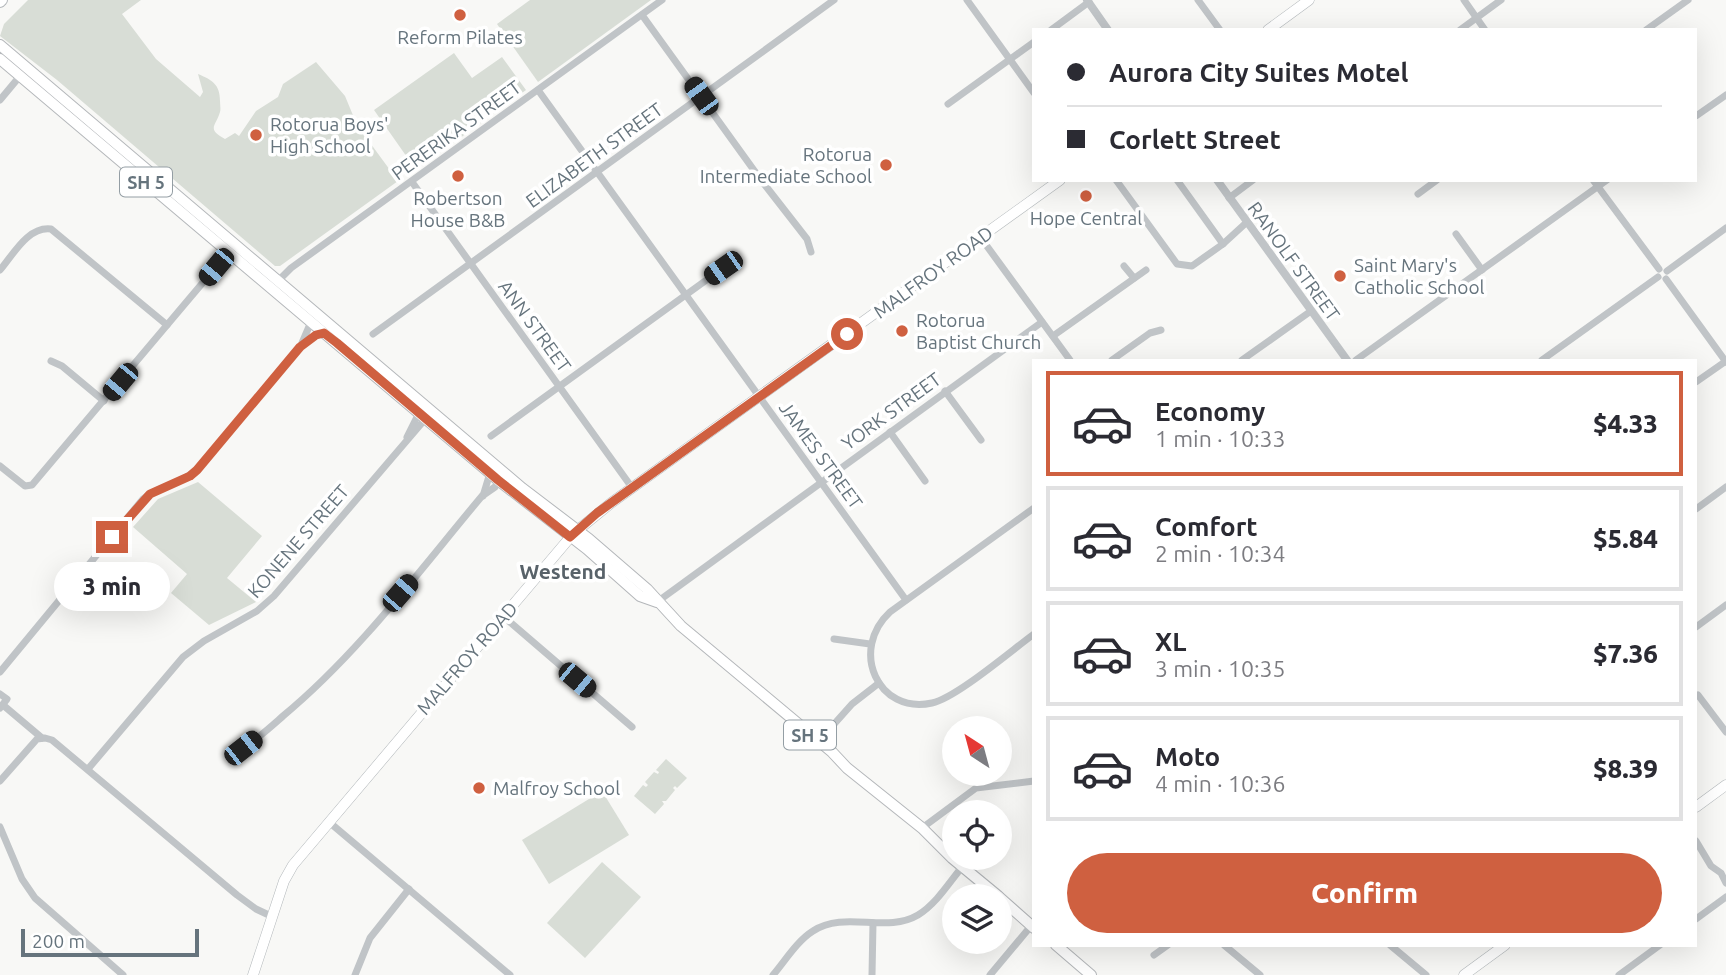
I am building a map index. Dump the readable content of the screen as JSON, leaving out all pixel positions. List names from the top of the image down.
{
  "streets": {
    "highway": ["SH 5"],
    "main road": ["MALFROY ROAD"],
    "street": [
      "PERERIKA STREET",
      "ELIZABETH STREET",
      "RANOLF STREET",
      "ANN STREET",
      "YORK STREET",
      "JAMES STREET",
      "KONENE STREET"
    ]
  },
  "crossings": [
    ["PERERIKA STREET", "SH 5"],
    ["PERERIKA STREET", "ANN STREET"],
    ["PERERIKA STREET", "JAMES STREET"],
    ["ELIZABETH STREET", "ANN STREET"],
    ["ELIZABETH STREET", "JAMES STREET"],
    ["SH 5", "MALFROY ROAD"],
    ["SH 5", "YORK STREET"],
    ["SH 5", "KONENE STREET"],
    ["MALFROY ROAD", "ANN STREET"],
    ["MALFROY ROAD", "JAMES STREET"],
    ["YORK STREET", "JAMES STREET"]
  ],
  "districts": ["Westend"],
  "places": [
    "Reform Pilates",
    "Rotorua Boys' High School",
    "Rotorua Intermediate School",
    "Robertson House B&B",
    "Hope Central",
    "Saint Mary's Catholic School",
    "Rotorua Baptist Church",
    "Malfroy School"
  ],
  "scale_bar": "200 m",
  "north": "top left",
  "page": {
    "banner": ["Aurora City Suites Motel", "Corlett Street"],
    "list": [
      {
        "name": "Economy",
        "note": "1 min · 10:33",
        "value": "$4.33"
      },
      {
        "name": "Comfort",
        "note": "2 min · 10:34",
        "value": "$5.84"
      },
      {
        "name": "XL",
        "note": "3 min · 10:35",
        "value": "$7.36"
      },
      {
        "name": "Moto",
        "note": "4 min · 10:36",
        "value": "$8.39"
      }
    ],
    "bubble": "3 min",
    "buttons": "Confirm",
    "scale": "200 m"
  }
}
